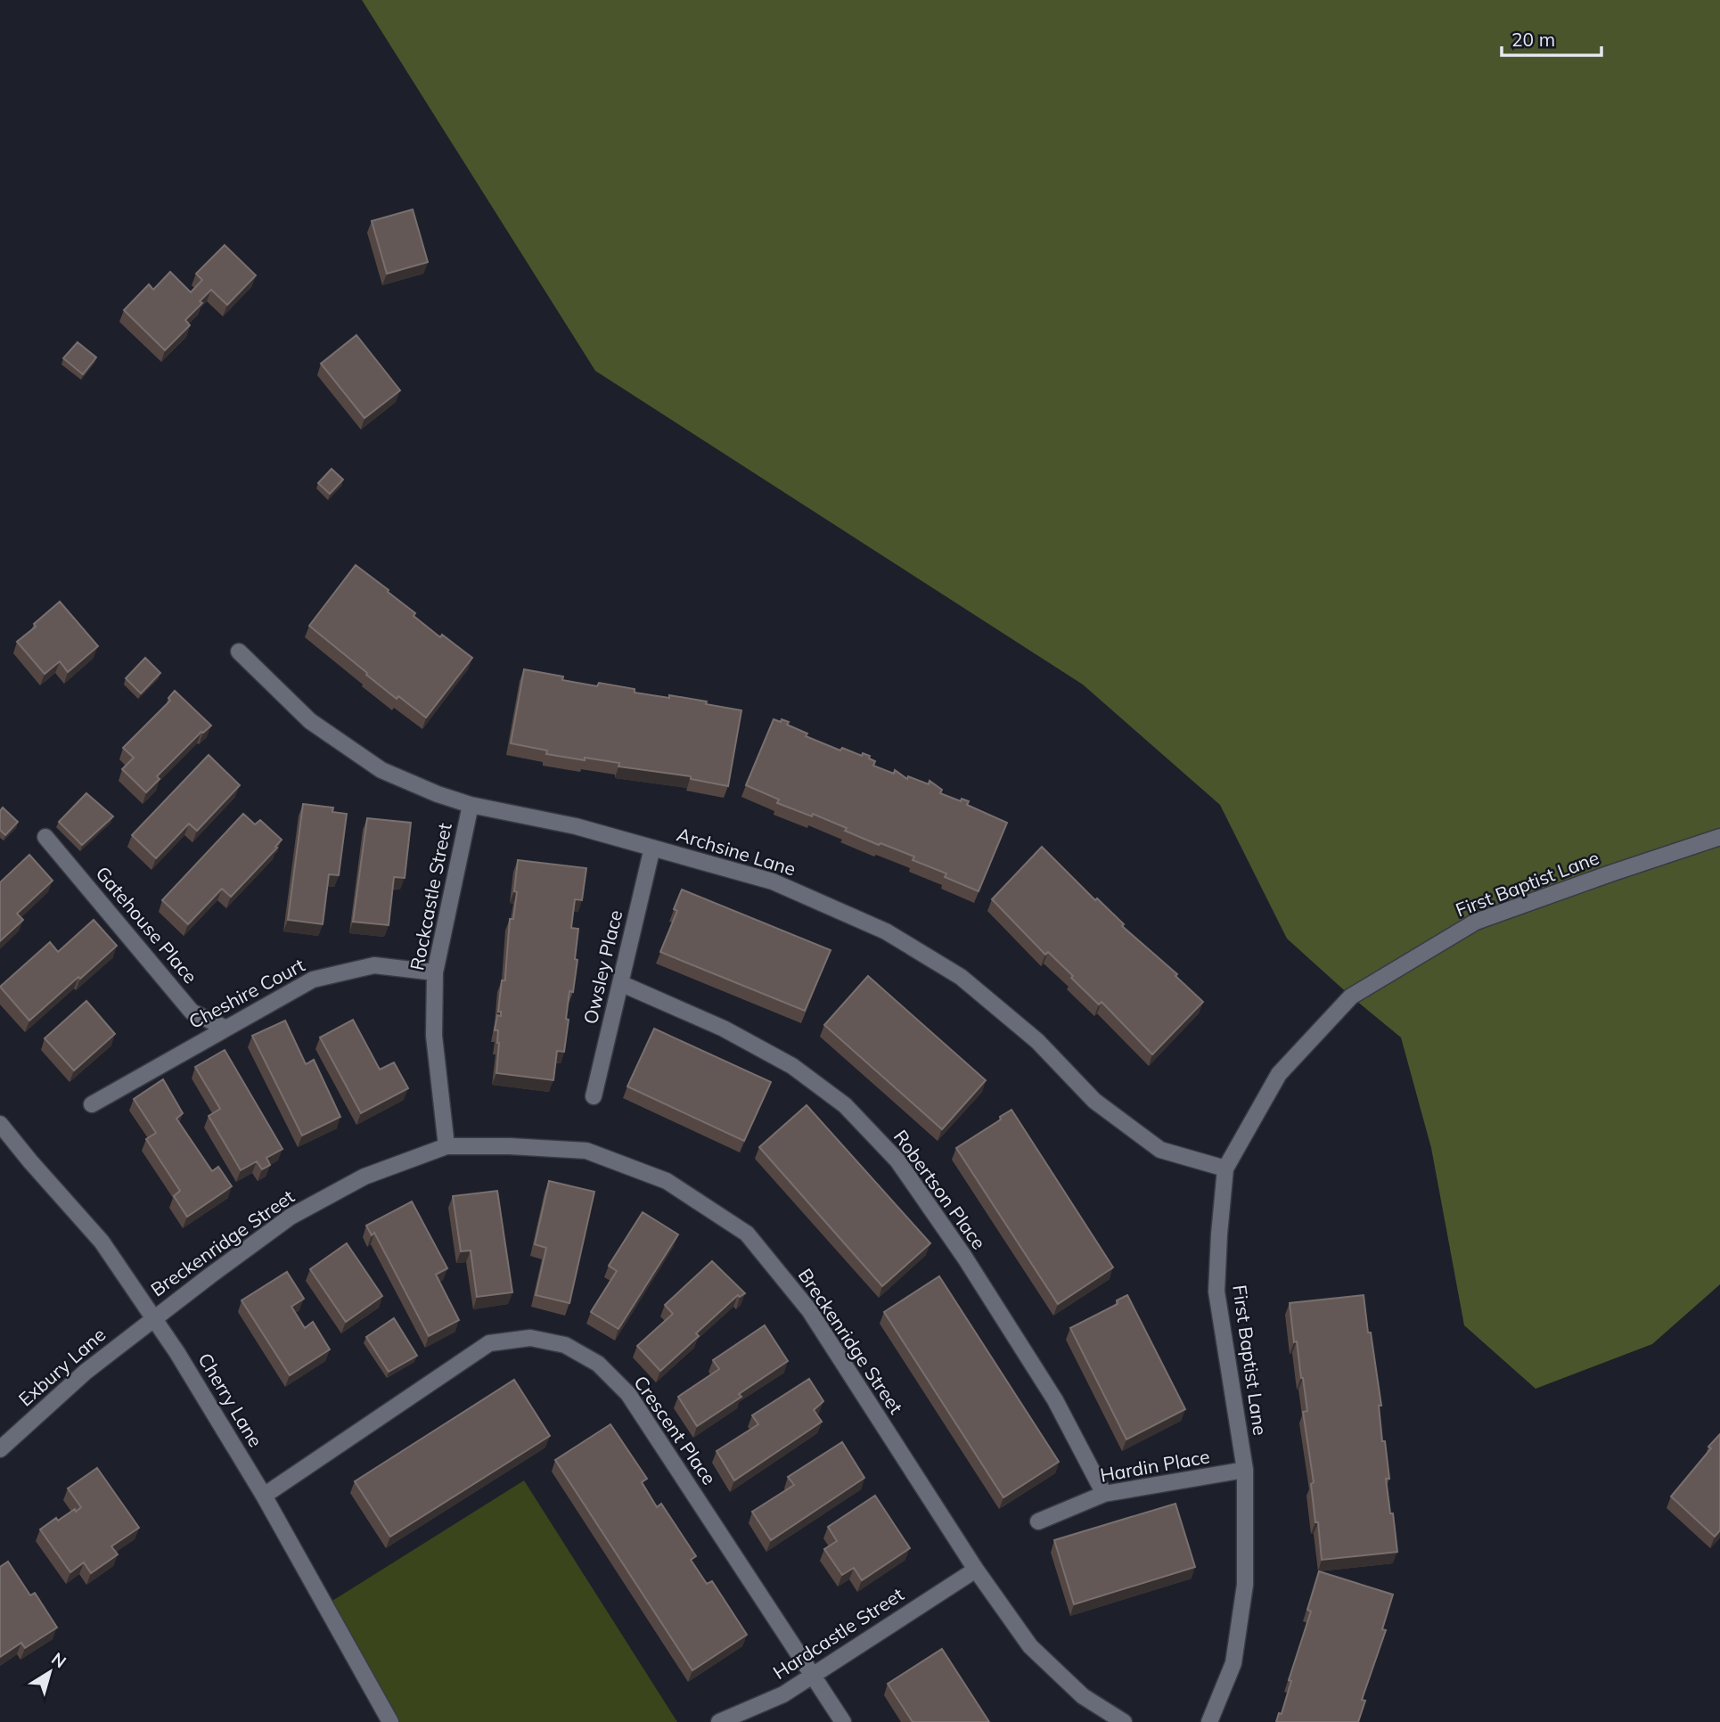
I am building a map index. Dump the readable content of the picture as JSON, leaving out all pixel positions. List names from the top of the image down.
{
  "streets": {
    "street": [
      "Archsine Lane",
      "First Baptist Lane",
      "Rockcastle Street",
      "Gatehouse Place",
      "Owsley Place",
      "Cheshire Court",
      "Robertson Place",
      "Breckenridge Street",
      "Exbury Lane",
      "Cherry Lane",
      "Crescent Place",
      "Hardin Place",
      "Hardcastle Street"
    ]
  },
  "crossings": [
    ["Archsine Lane", "First Baptist Lane"],
    ["Archsine Lane", "Rockcastle Street"],
    ["Archsine Lane", "Owsley Place"],
    ["First Baptist Lane", "Hardin Place"],
    ["Rockcastle Street", "Cheshire Court"],
    ["Rockcastle Street", "Breckenridge Street"],
    ["Gatehouse Place", "Cheshire Court"],
    ["Owsley Place", "Robertson Place"],
    ["Robertson Place", "Hardin Place"],
    ["Breckenridge Street", "Exbury Lane"],
    ["Breckenridge Street", "Cherry Lane"],
    ["Breckenridge Street", "Hardcastle Street"],
    ["Exbury Lane", "Cherry Lane"],
    ["Cherry Lane", "Crescent Place"],
    ["Crescent Place", "Hardcastle Street"]
  ],
  "scale_bar": "20 m",
  "north": "top right"
}
